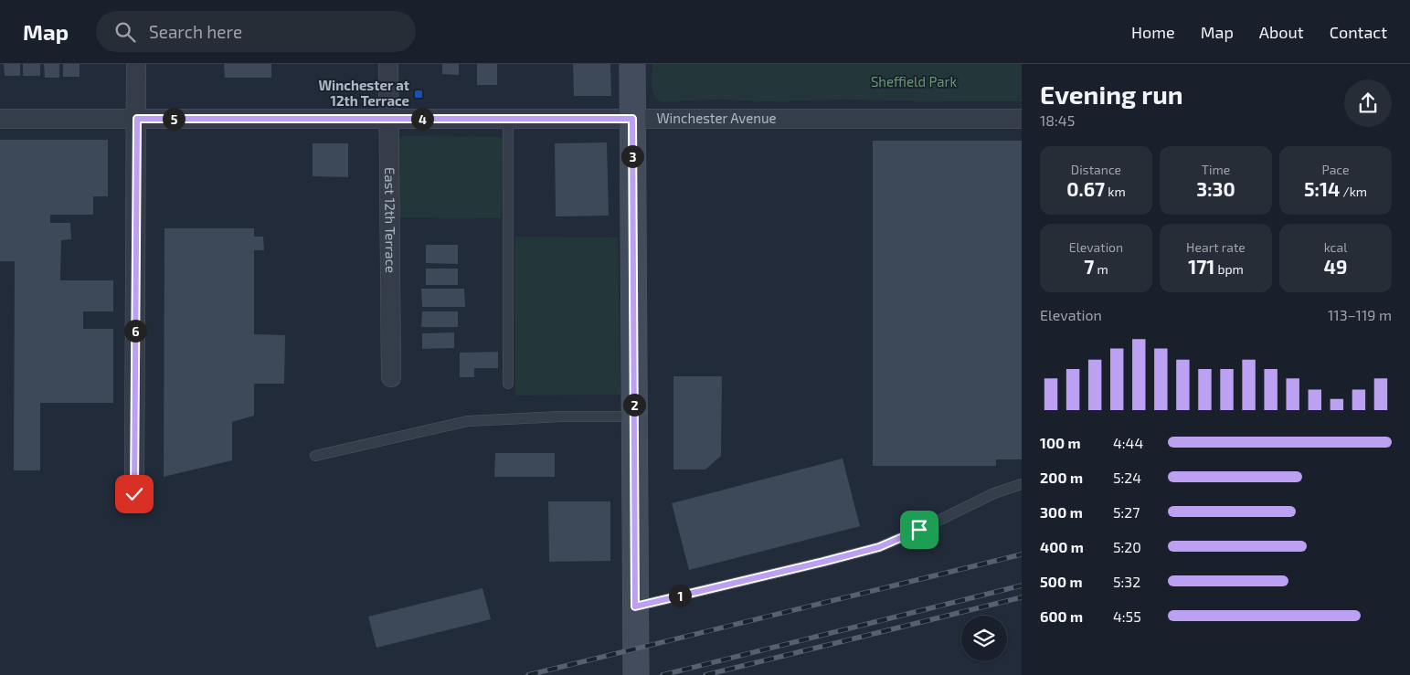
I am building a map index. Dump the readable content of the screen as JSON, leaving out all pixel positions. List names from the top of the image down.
{
  "streets": {
    "street": ["Winchester Avenue", "East 12th Terrace"]
  },
  "crossings": [
    ["Winchester Avenue", "East 12th Terrace"]
  ],
  "parks": ["Sheffield Park"],
  "places": {
    "transit": ["Winchester at 12th Terrace"]
  },
  "page": {
    "header": "Map",
    "search": "Search here",
    "nav": [
      "Home",
      "Map",
      "About",
      "Contact"
    ],
    "heading": ["Evening run", "18:45"],
    "pins": [
      "4",
      "5",
      "3",
      "6",
      "2",
      "1"
    ],
    "stats": [
      ["Distance", "0.67 km"],
      ["Time", "3:30"],
      ["Pace", "5:14 /km"],
      ["Elevation", "7 m"],
      ["Heart rate", "171 bpm"],
      ["kcal", "49"]
    ],
    "chart": ["Elevation", "113–119 m"],
    "list": [
      {
        "name": "100 m",
        "note": "4:44"
      },
      {
        "name": "200 m",
        "note": "5:24"
      },
      {
        "name": "300 m",
        "note": "5:27"
      },
      {
        "name": "400 m",
        "note": "5:20"
      },
      {
        "name": "500 m",
        "note": "5:32"
      },
      {
        "name": "600 m",
        "note": "4:55"
      }
    ]
  }
}
